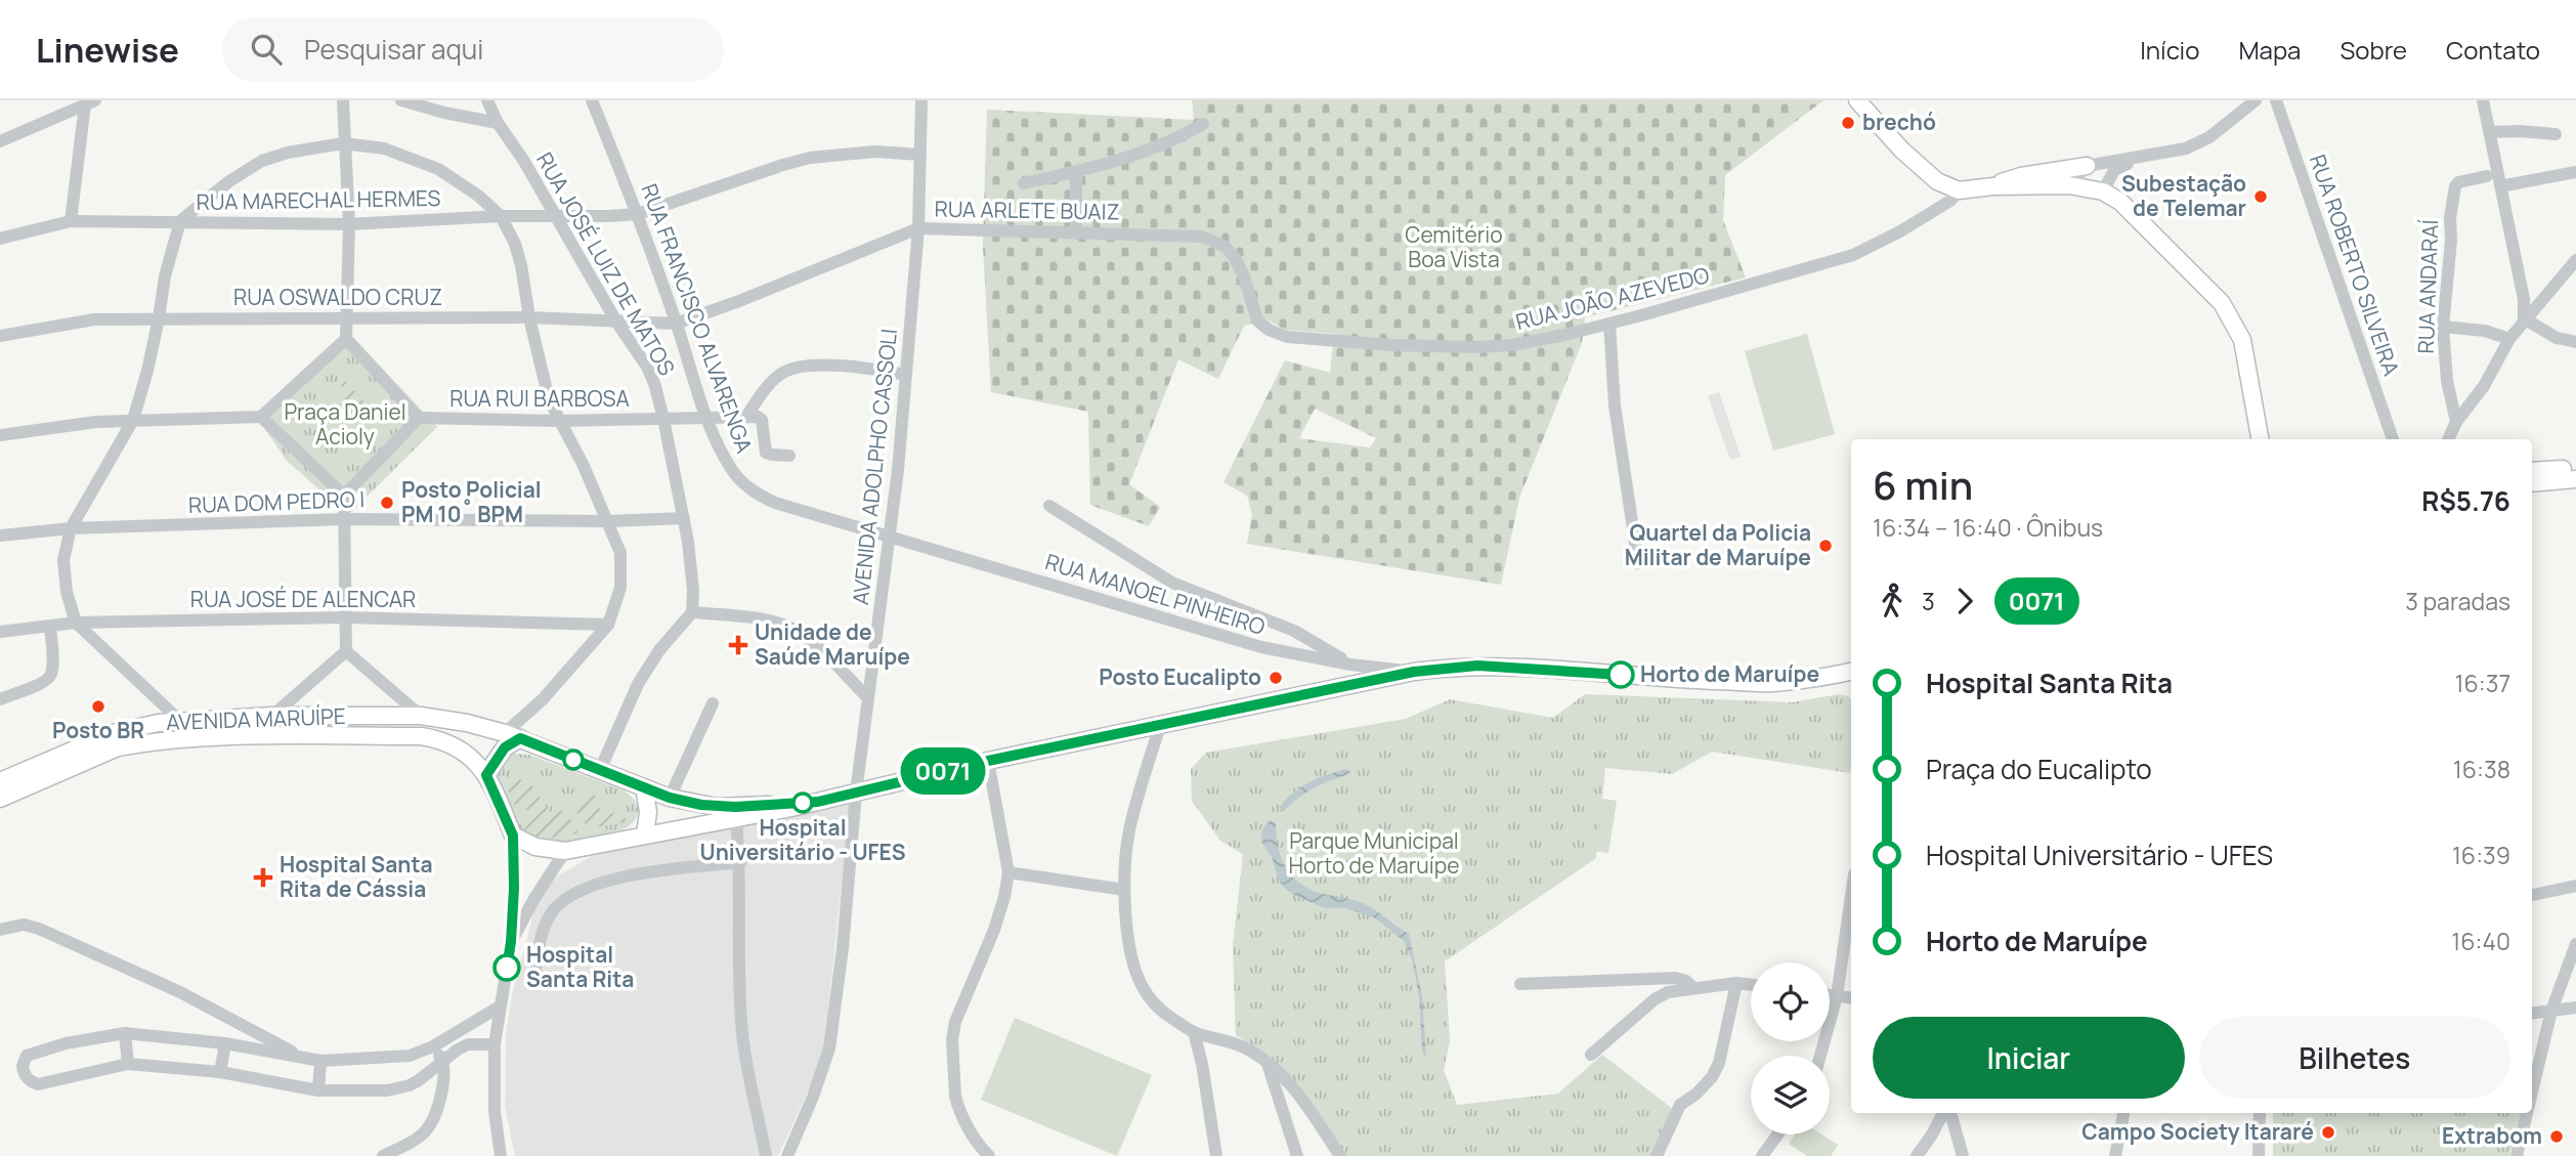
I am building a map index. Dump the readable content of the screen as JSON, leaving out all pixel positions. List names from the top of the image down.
{
  "streets": {
    "main road": ["AVENIDA MARUÍPE"],
    "street": [
      "RUA MARECHAL HERMES",
      "RUA ARLETE BUAIZ",
      "RUA JOSÉ LUIZ DE MATOS",
      "RUA ROBERTO SILVEIRA",
      "RUA ANDARAÍ",
      "RUA OSWALDO CRUZ",
      "RUA JOÃO AZEVEDO",
      "RUA FRANCISCO ALVARENGA",
      "RUA RUI BARBOSA",
      "AVENIDA ADOLPHO CASSOLI",
      "RUA DOM PEDRO I",
      "RUA MANOEL PINHEIRO",
      "RUA JOSÉ DE ALENCAR"
    ]
  },
  "crossings": [
    ["RUA MARECHAL HERMES", "RUA JOSÉ LUIZ DE MATOS"],
    ["RUA MARECHAL HERMES", "RUA FRANCISCO ALVARENGA"],
    ["RUA MARECHAL HERMES", "AVENIDA ADOLPHO CASSOLI"],
    ["RUA ARLETE BUAIZ", "RUA OSWALDO CRUZ"],
    ["RUA ARLETE BUAIZ", "RUA JOÃO AZEVEDO"],
    ["RUA ARLETE BUAIZ", "RUA FRANCISCO ALVARENGA"],
    ["RUA ARLETE BUAIZ", "AVENIDA ADOLPHO CASSOLI"],
    ["RUA JOSÉ LUIZ DE MATOS", "RUA OSWALDO CRUZ"],
    ["RUA JOSÉ LUIZ DE MATOS", "RUA RUI BARBOSA"],
    ["RUA JOSÉ LUIZ DE MATOS", "AVENIDA ADOLPHO CASSOLI"],
    ["RUA JOSÉ LUIZ DE MATOS", "RUA DOM PEDRO I"],
    ["RUA JOSÉ LUIZ DE MATOS", "AVENIDA MARUÍPE"],
    ["RUA OSWALDO CRUZ", "RUA FRANCISCO ALVARENGA"],
    ["RUA FRANCISCO ALVARENGA", "RUA RUI BARBOSA"],
    ["RUA FRANCISCO ALVARENGA", "AVENIDA ADOLPHO CASSOLI"],
    ["RUA FRANCISCO ALVARENGA", "RUA MANOEL PINHEIRO"],
    ["AVENIDA ADOLPHO CASSOLI", "RUA MANOEL PINHEIRO"],
    ["AVENIDA ADOLPHO CASSOLI", "AVENIDA MARUÍPE"]
  ],
  "parks": ["Cemitério Boa Vista", "Praça Daniel Acioly", "Parque Municipal Horto de Maruípe"],
  "places": {
    "other": [
      "brechó",
      "Subestação de Telemar",
      "Posto Policial PM 10˚ BPM",
      "Quartel da Policia Militar de Maruípe",
      "Horto de Maruípe",
      "Posto Eucalipto",
      "Posto BR",
      "Hospital Universitário - UFES",
      "Hospital Santa Rita",
      "Campo Society Itararé",
      "Extrabom"
    ],
    "health": ["Unidade de Saúde Maruípe", "Hospital Santa Rita de Cássia"]
  },
  "lines": ["bus line 0071"],
  "page": {
    "header": "Linewise",
    "search": "Pesquisar aqui",
    "nav": [
      "Início",
      "Mapa",
      "Sobre",
      "Contato"
    ],
    "on_map": "0071",
    "heading": ["6 min", "16:34 – 16:40 · Ônibus", "R$5.76"],
    "legs": ["3", "0071", "3 paradas"],
    "list": [
      {
        "name": "Hospital Santa Rita",
        "value": "16:37"
      },
      {
        "name": "Praça do Eucalipto",
        "value": "16:38"
      },
      {
        "name": "Hospital Universitário - UFES",
        "value": "16:39"
      },
      {
        "name": "Horto de Maruípe",
        "value": "16:40"
      }
    ],
    "buttons": ["Iniciar", "Bilhetes"]
  }
}
